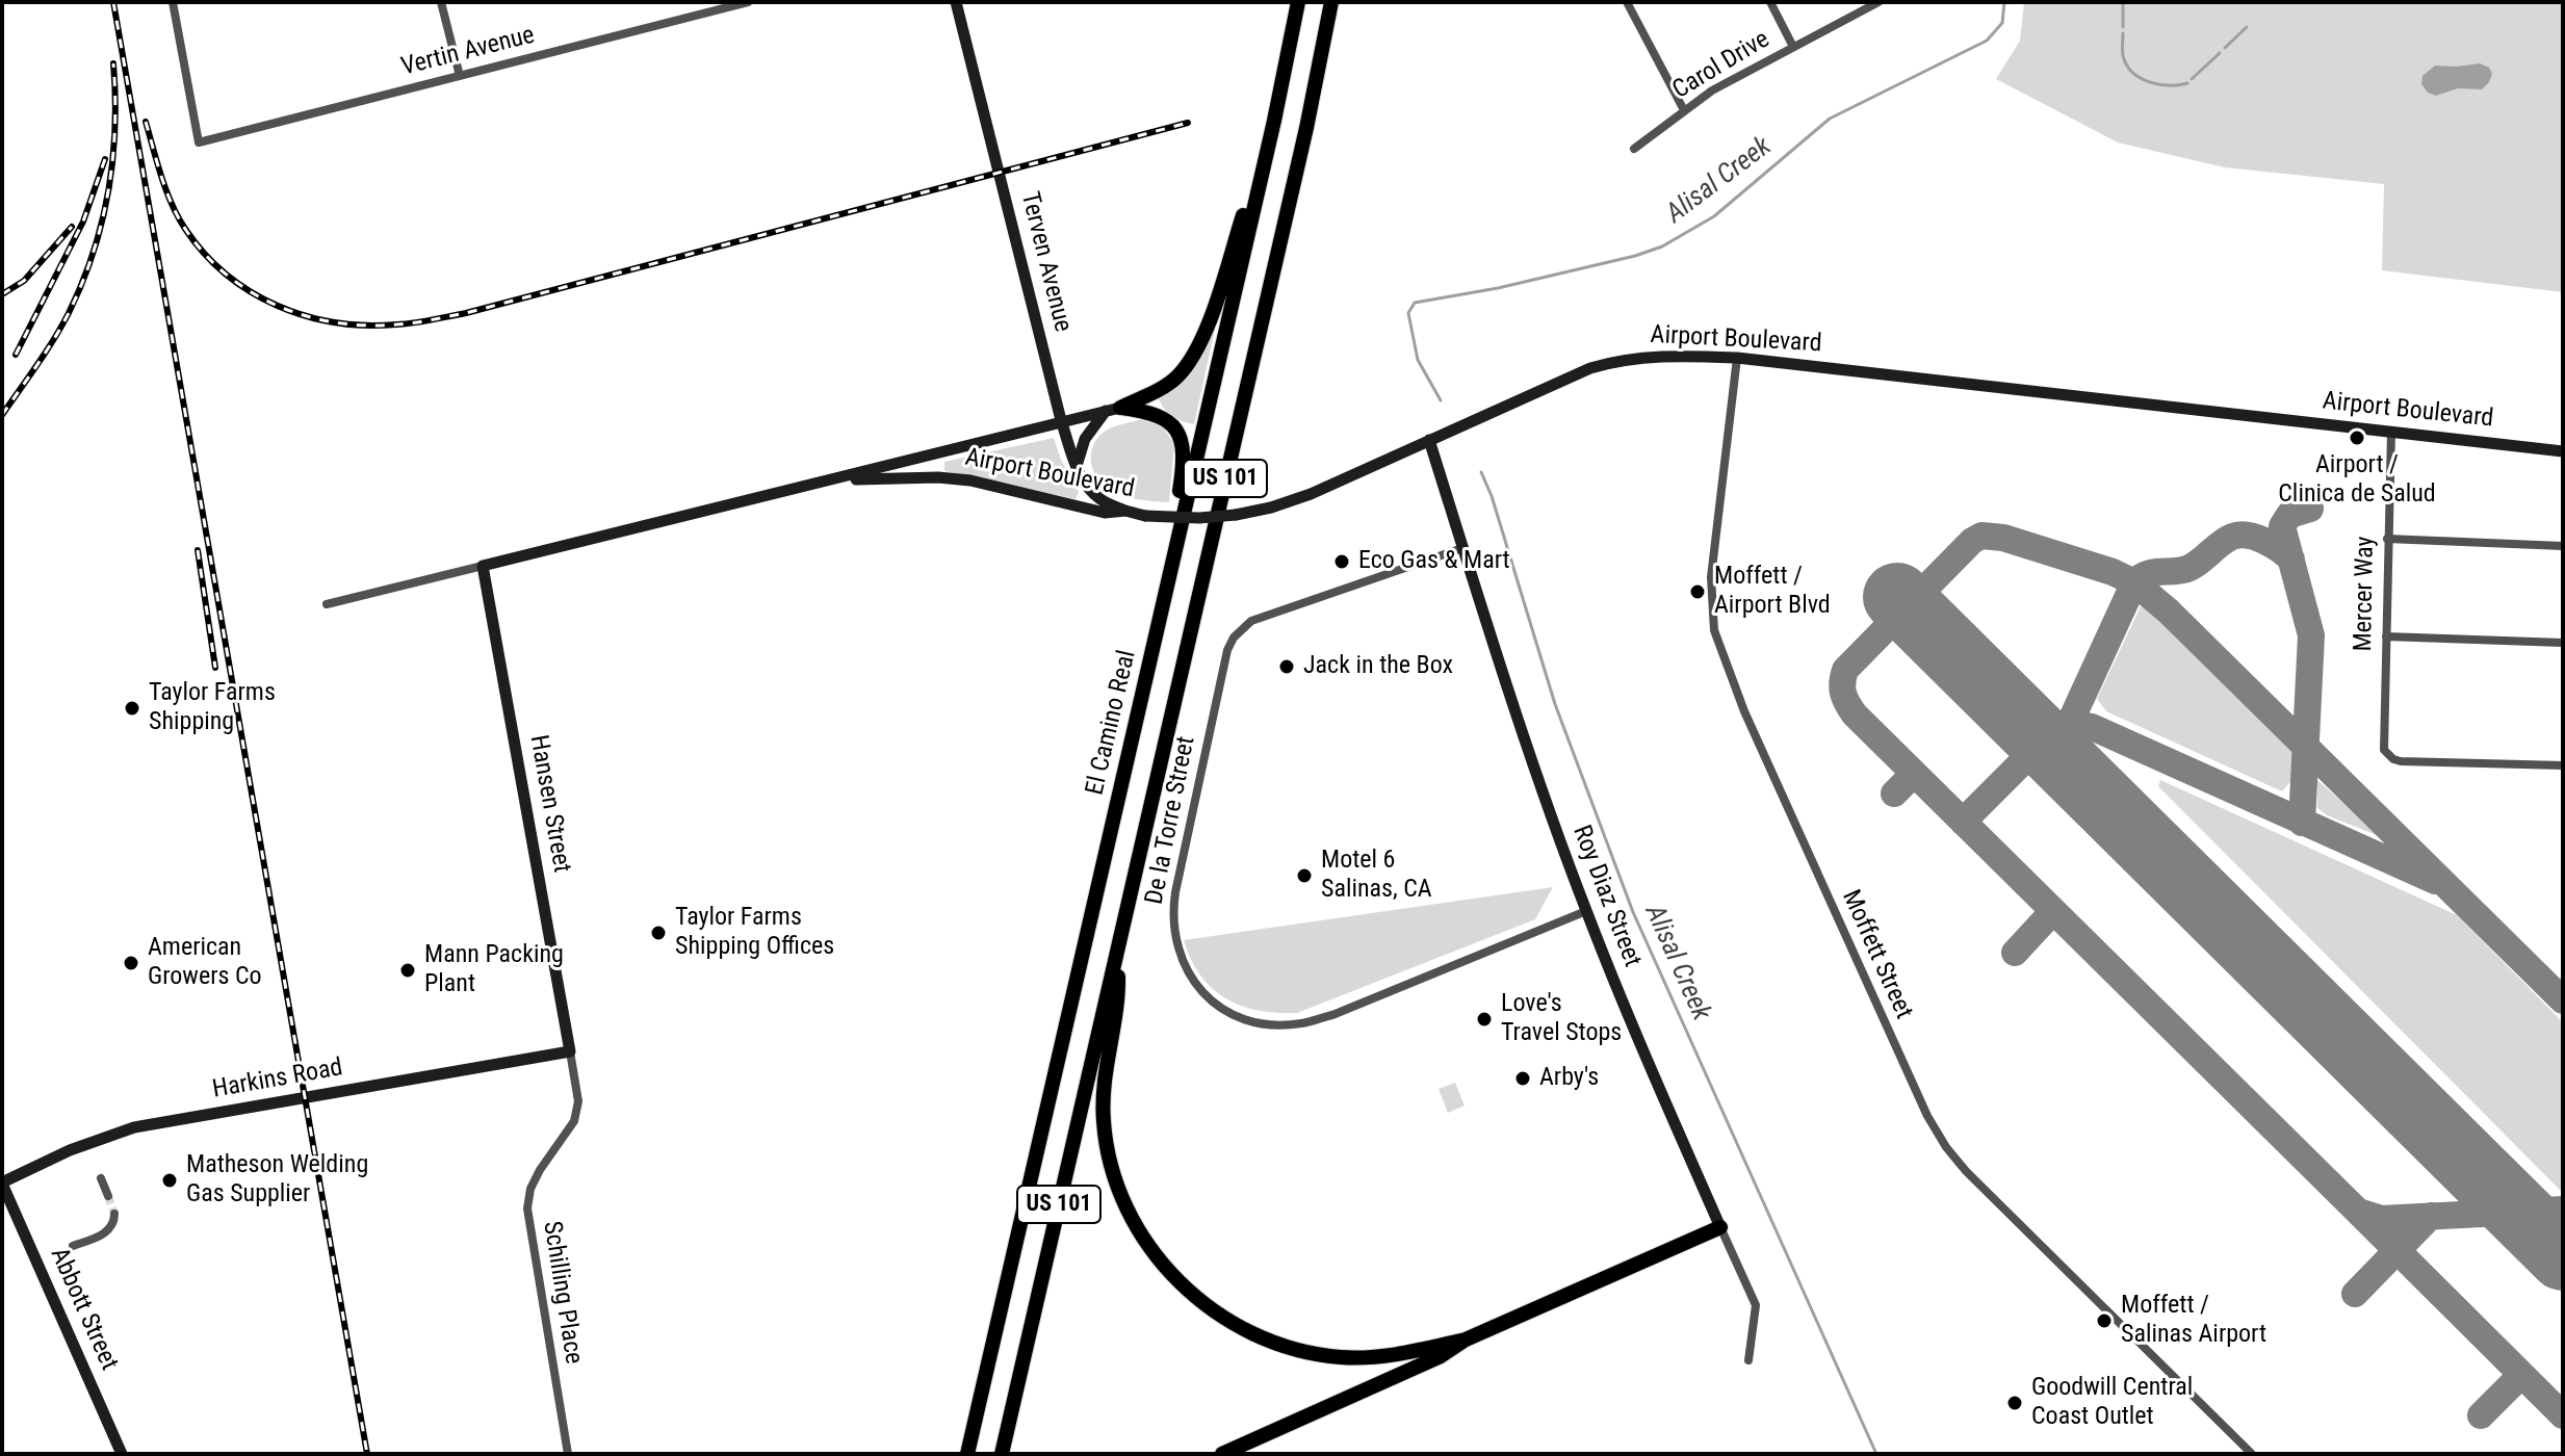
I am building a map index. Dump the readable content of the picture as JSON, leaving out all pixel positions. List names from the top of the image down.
{
  "streets": {
    "highway": ["US 101", "El Camino Real"],
    "main road": [
      "Terven Avenue",
      "Airport Boulevard",
      "Hansen Street",
      "Roy Diaz Street",
      "Harkins Road",
      "Abbott Street"
    ],
    "street": [
      "Vertin Avenue",
      "Carol Drive",
      "Mercer Way",
      "De la Torre Street",
      "Moffett Street",
      "Schilling Place"
    ]
  },
  "crossings": [
    ["Terven Avenue", "Airport Boulevard"],
    ["Airport Boulevard", "Mercer Way"],
    ["Airport Boulevard", "Hansen Street"],
    ["Airport Boulevard", "Roy Diaz Street"],
    ["Airport Boulevard", "Moffett Street"],
    ["Hansen Street", "Harkins Road"],
    ["Hansen Street", "Schilling Place"],
    ["De la Torre Street", "Roy Diaz Street"],
    ["Harkins Road", "Schilling Place"],
    ["Harkins Road", "Abbott Street"]
  ],
  "water": ["Alisal Creek"],
  "places": [
    "Airport / Clinica de Salud",
    "Eco Gas & Mart",
    "Moffett / Airport Blvd",
    "Jack in the Box",
    "Taylor Farms Shipping",
    "Motel 6 Salinas, CA",
    "Taylor Farms Shipping Offices",
    "American Growers Co",
    "Mann Packing Plant",
    "Love's Travel Stops",
    "Arby's",
    "Matheson Welding Gas Supplier",
    "Moffett / Salinas Airport",
    "Goodwill Central Coast Outlet"
  ]
}
